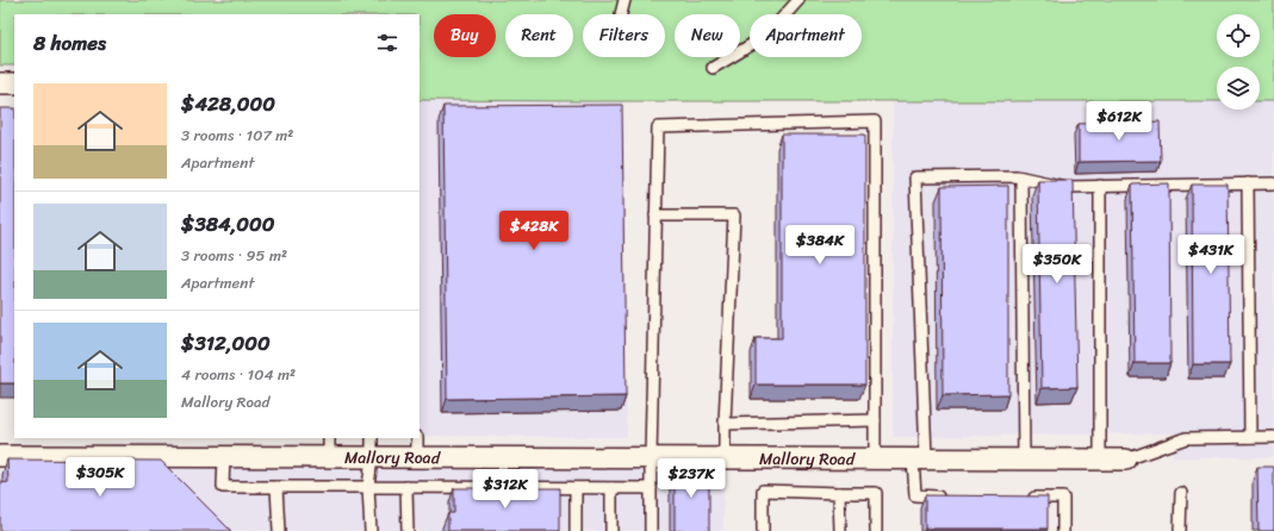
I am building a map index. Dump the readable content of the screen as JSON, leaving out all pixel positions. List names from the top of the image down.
{
  "streets": {
    "street": ["Mallory Road"]
  },
  "page": {
    "chip": [
      "Buy",
      "Rent",
      "Filters",
      "New",
      "Apartment"
    ],
    "heading": "8 homes",
    "list": [
      {
        "name": "$428,000",
        "note": "3 rooms · 107 m² · Apartment"
      },
      {
        "name": "$384,000",
        "note": "3 rooms · 95 m² · Apartment"
      },
      {
        "name": "$312,000",
        "note": "4 rooms · 104 m² · Mallory Road"
      }
    ],
    "price": [
      "$612K",
      "$428K",
      "$384K",
      "$431K",
      "$350K",
      "$305K",
      "$237K",
      "$312K"
    ]
  }
}
